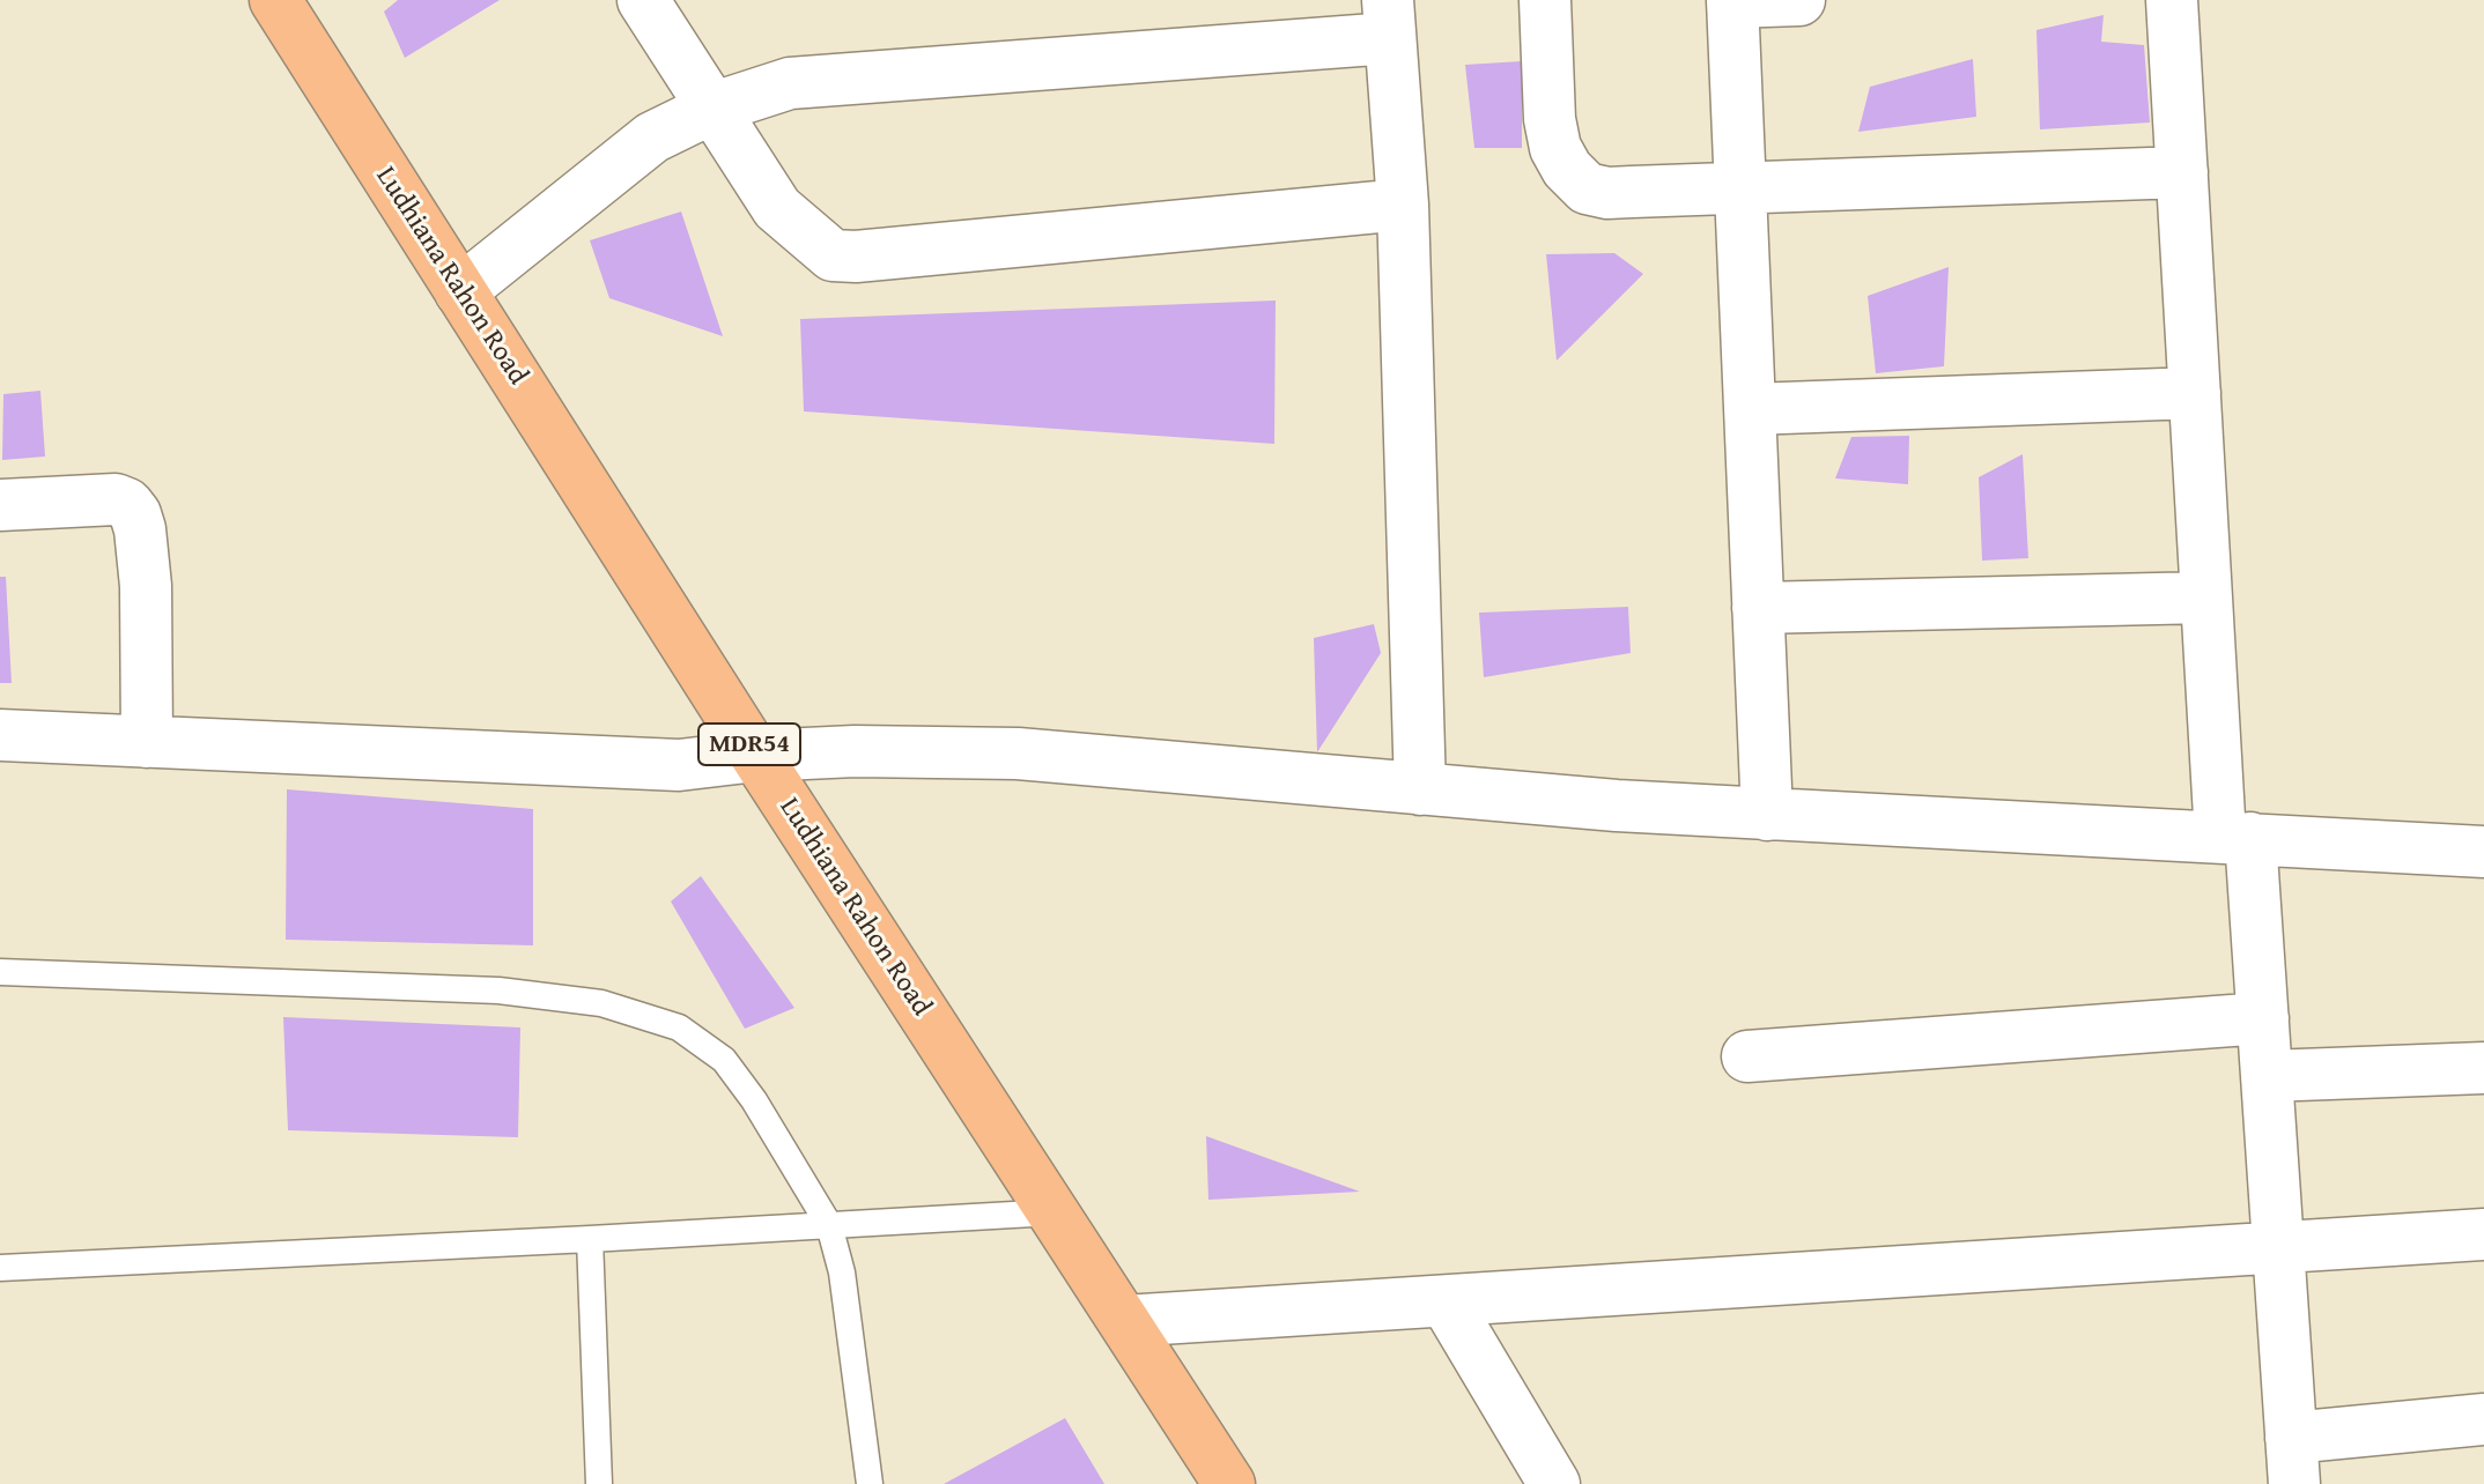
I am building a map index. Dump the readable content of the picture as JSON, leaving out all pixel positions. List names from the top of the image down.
{
  "streets": {
    "main road": ["Ludhiana Rahon Road", "MDR54"]
  }
}
